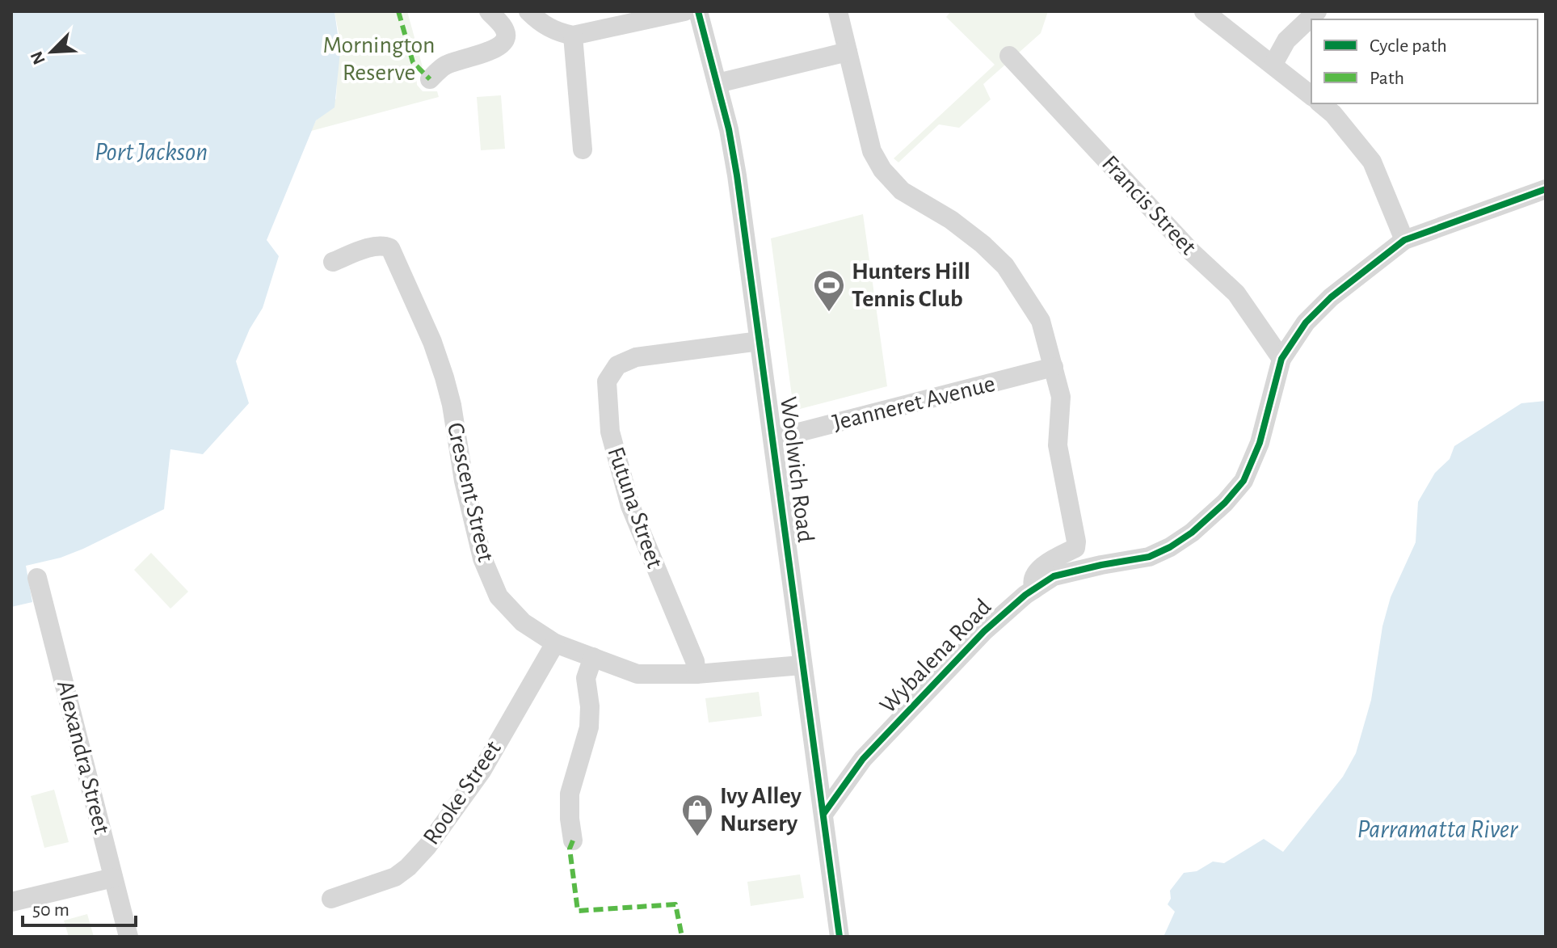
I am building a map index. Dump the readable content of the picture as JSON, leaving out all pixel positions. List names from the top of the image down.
{
  "streets": {
    "street": [
      "Francis Street",
      "Jeanneret Avenue",
      "Woolwich Road",
      "Crescent Street",
      "Futuna Street",
      "Wybalena Road",
      "Alexandra Street",
      "Rooke Street"
    ]
  },
  "crossings": [
    ["Francis Street", "Wybalena Road"],
    ["Jeanneret Avenue", "Woolwich Road"],
    ["Woolwich Road", "Crescent Street"],
    ["Woolwich Road", "Futuna Street"],
    ["Woolwich Road", "Wybalena Road"],
    ["Crescent Street", "Futuna Street"],
    ["Crescent Street", "Rooke Street"]
  ],
  "water": ["Port Jackson", "Parramatta River"],
  "parks": ["Mornington Reserve"],
  "places": {
    "sports": ["Hunters Hill Tennis Club"],
    "shop": ["Ivy Alley Nursery"]
  },
  "legend": ["Cycle path", "Path"],
  "scale_bar": "50 m",
  "north": "bottom left"
}
